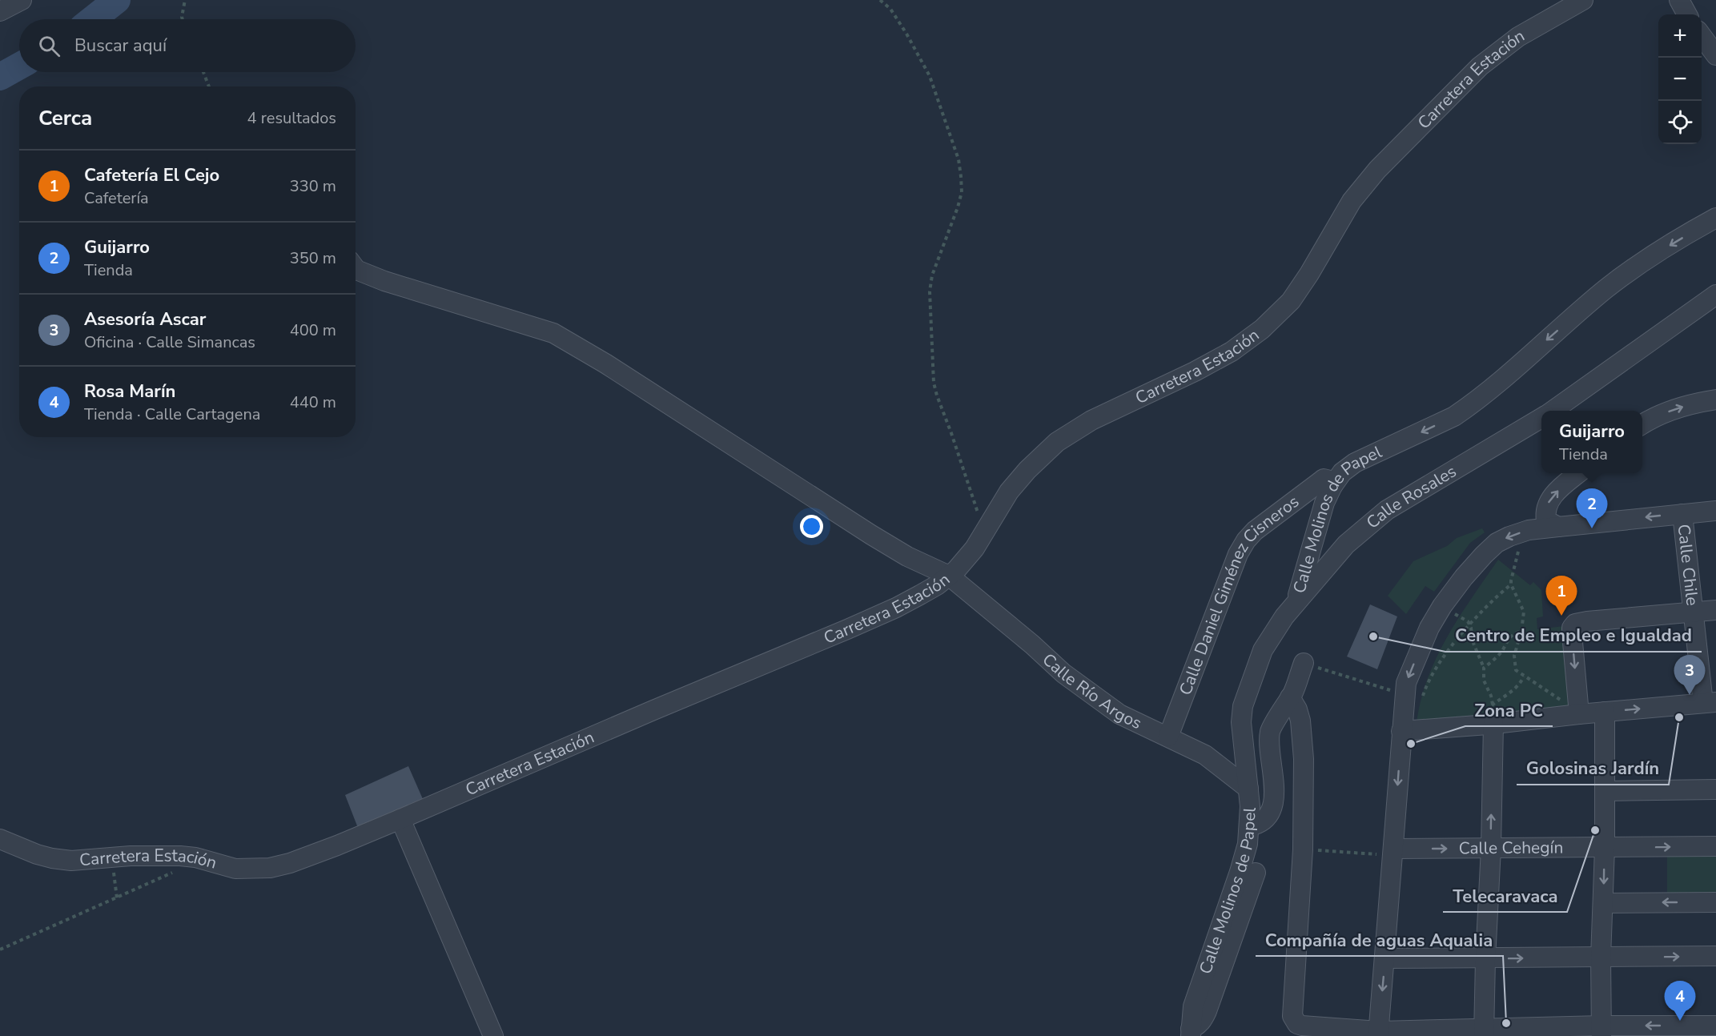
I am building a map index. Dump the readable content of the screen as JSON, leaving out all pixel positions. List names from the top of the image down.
{
  "streets": {
    "street": [
      "Carretera Estación",
      "Calle Rosales",
      "Calle Molinos de Papel",
      "Calle Chile",
      "Calle Daniel Giménez Cisneros",
      "Calle Río Argos",
      "Calle Cehegín"
    ]
  },
  "crossings": [
    ["Carretera Estación", "Calle Río Argos"],
    ["Calle Rosales", "Calle Molinos de Papel"],
    ["Calle Molinos de Papel", "Calle Daniel Giménez Cisneros"],
    ["Calle Molinos de Papel", "Calle Río Argos"],
    ["Calle Daniel Giménez Cisneros", "Calle Río Argos"]
  ],
  "places": [
    "Centro de Empleo e Igualdad",
    "Golosinas Jardín",
    "Zona PC",
    "Telecaravaca",
    "Compañía de aguas Aqualia"
  ],
  "page": {
    "map_buttons": ["+", "−"],
    "search": "Buscar aquí",
    "heading": ["Cerca", "4 resultados"],
    "list": [
      {
        "mark": "1",
        "name": "Cafetería El Cejo",
        "note": "Cafetería",
        "value": "330 m"
      },
      {
        "mark": "2",
        "name": "Guijarro",
        "note": "Tienda",
        "value": "350 m"
      },
      {
        "mark": "3",
        "name": "Asesoría Ascar",
        "note": "Oficina · Calle Simancas",
        "value": "400 m"
      },
      {
        "mark": "4",
        "name": "Rosa Marín",
        "note": "Tienda · Calle Cartagena",
        "value": "440 m"
      }
    ],
    "popup": ["Guijarro", "Tienda"],
    "pins": [
      "2",
      "1",
      "3",
      "4"
    ]
  }
}
